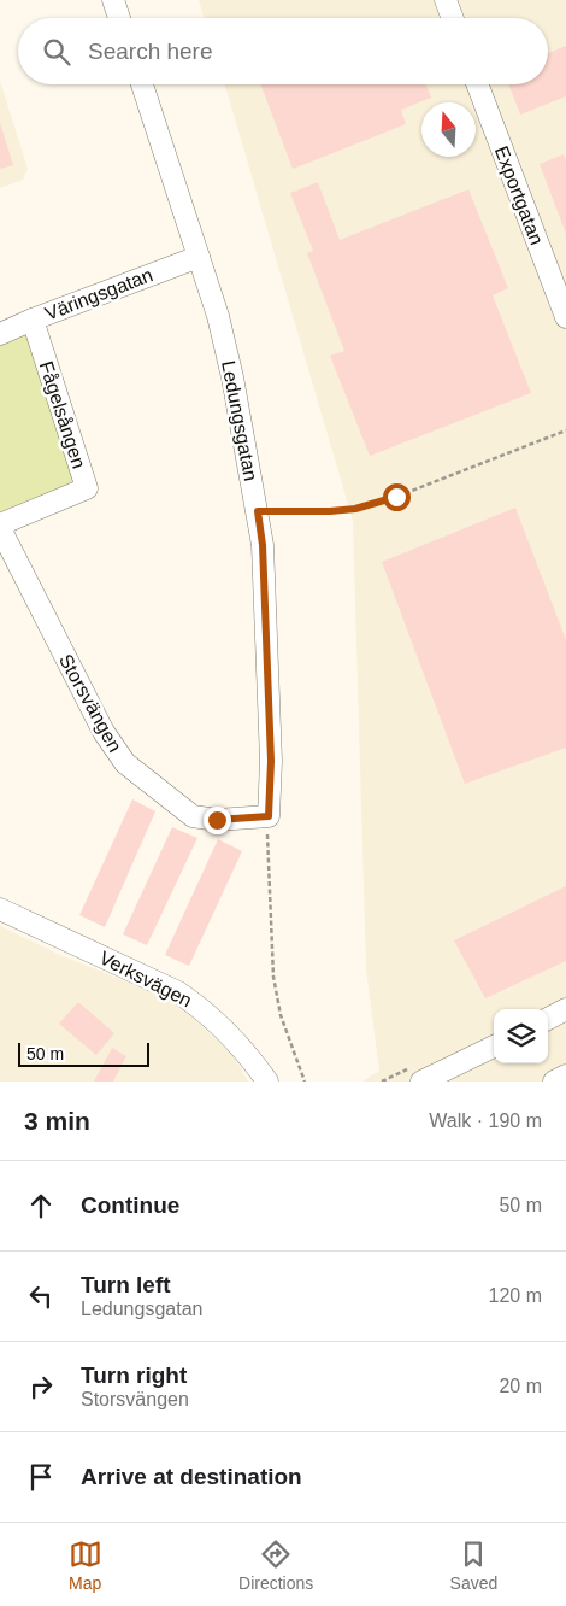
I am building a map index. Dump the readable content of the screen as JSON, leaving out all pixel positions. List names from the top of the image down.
{
  "streets": {
    "street": [
      "Exportgatan",
      "Väringsgatan",
      "Fågelsången",
      "Ledungsgatan",
      "Storsvängen",
      "Verksvägen"
    ]
  },
  "crossings": [
    ["Väringsgatan", "Fågelsången"],
    ["Väringsgatan", "Ledungsgatan"],
    ["Fågelsången", "Storsvängen"],
    ["Ledungsgatan", "Storsvängen"]
  ],
  "scale_bar": "50 m",
  "north": "top",
  "page": {
    "search": "Search here",
    "scale": "50 m",
    "heading": ["3 min", "Walk · 190 m"],
    "list": [
      ["Continue", "50 m"],
      ["Turn left", "Ledungsgatan", "120 m"],
      ["Turn right", "Storsvängen", "20 m"],
      "Arrive at destination"
    ],
    "nav": ["Map", "Directions", "Saved"]
  }
}
